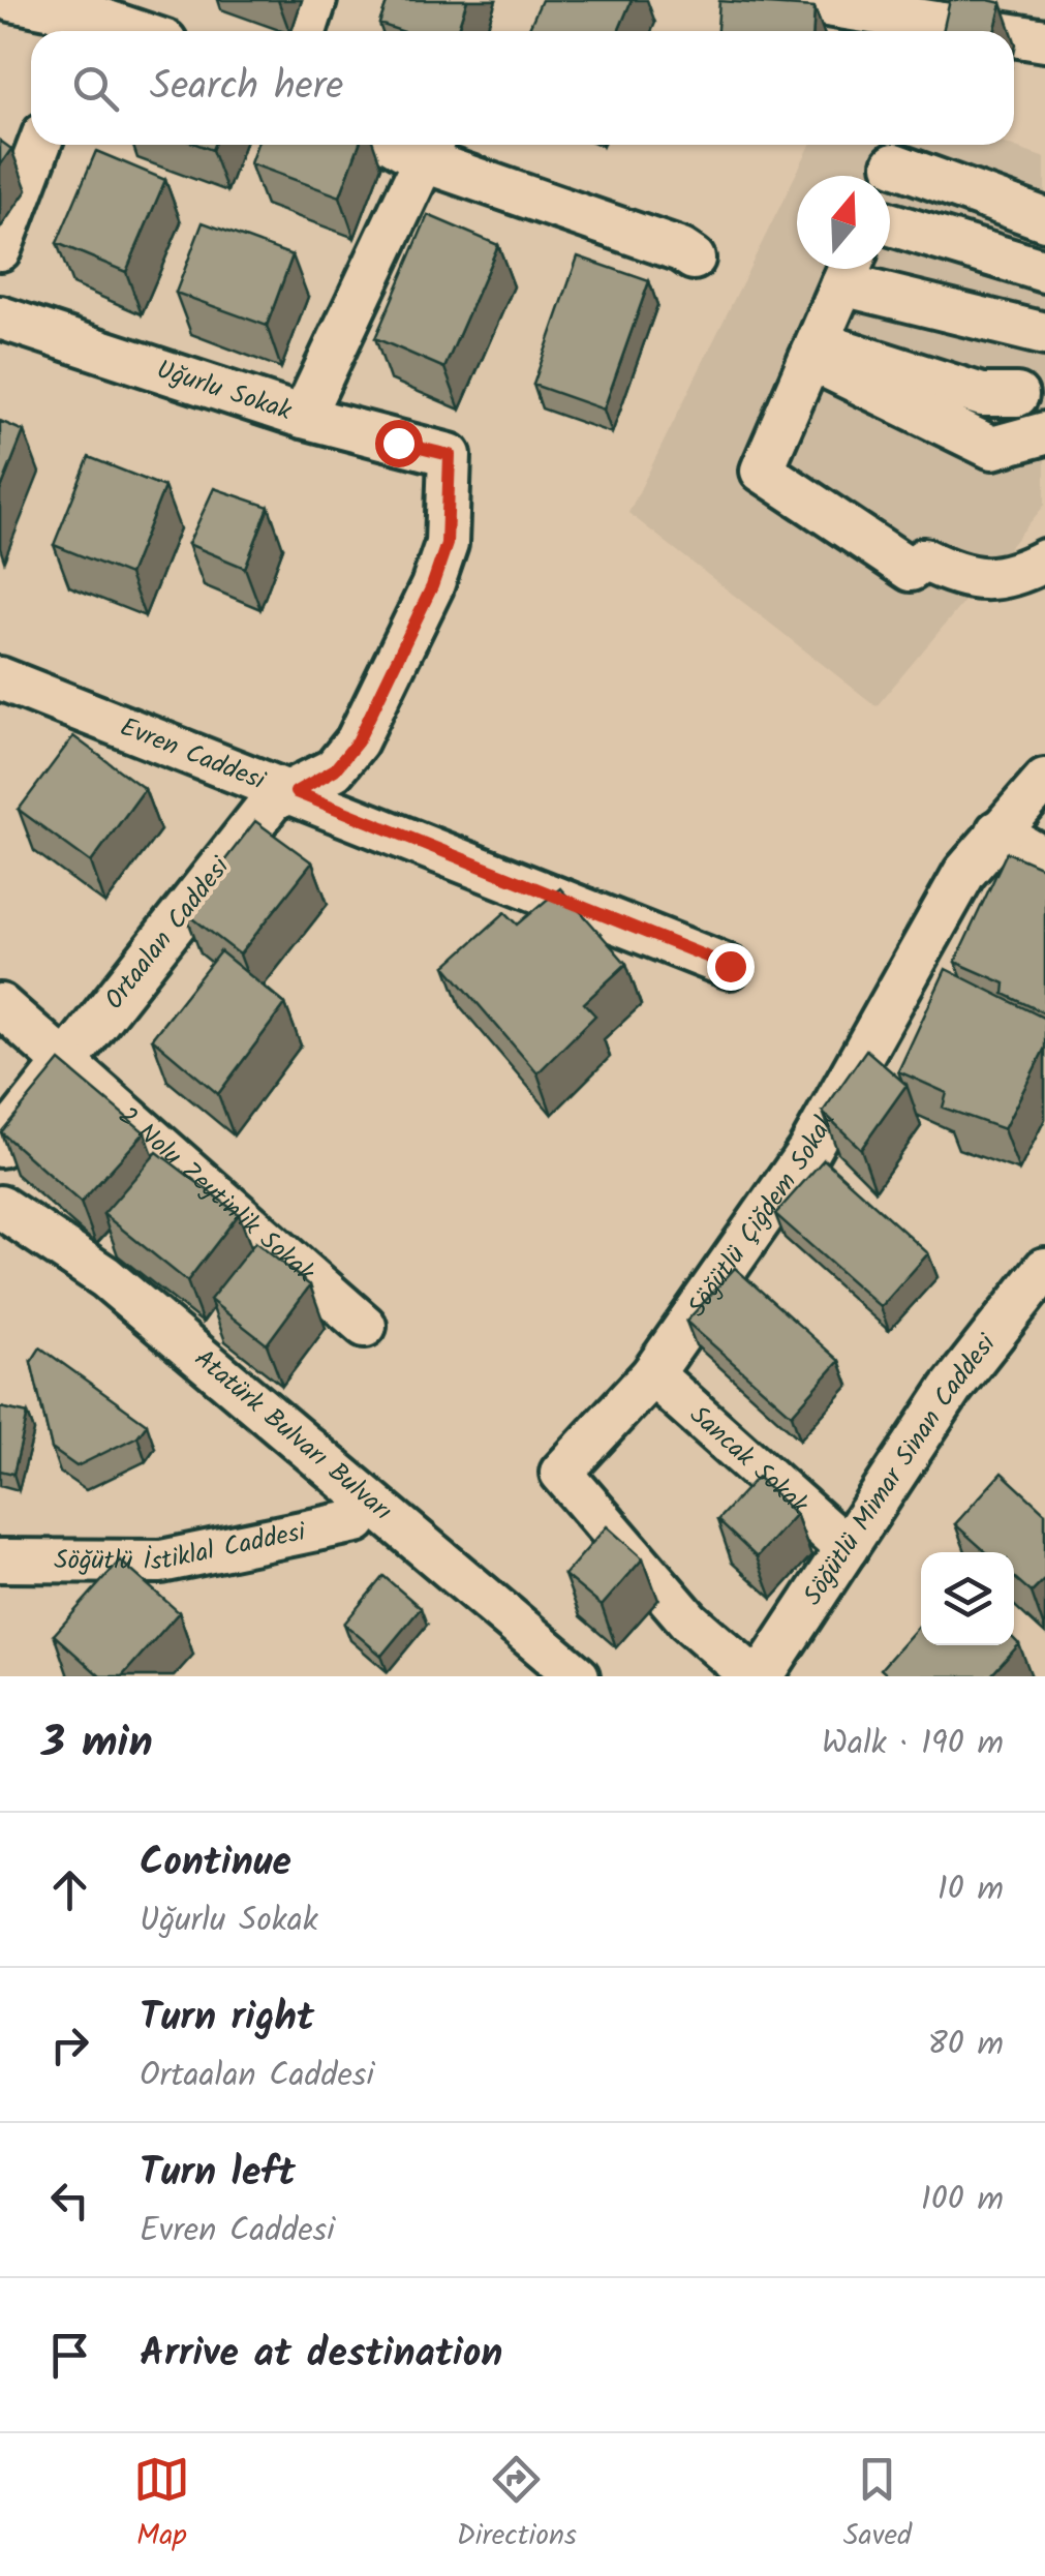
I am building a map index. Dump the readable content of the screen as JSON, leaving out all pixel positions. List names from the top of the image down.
{
  "streets": {
    "street": [
      "Uğurlu Sokak",
      "Evren Caddesi",
      "Ortaalan Caddesi",
      "2 Nolu Zeytinlik Sokak",
      "Söğütlü Çiğdem Sokak",
      "Atatürk Bulvarı Bulvarı",
      "Sancak Sokak",
      "Söğütlü Mimar Sinan Caddesi",
      "Söğütlü İstiklal Caddesi"
    ]
  },
  "crossings": [
    ["Uğurlu Sokak", "Ortaalan Caddesi"],
    ["Evren Caddesi", "Ortaalan Caddesi"],
    ["Ortaalan Caddesi", "2 Nolu Zeytinlik Sokak"],
    ["Söğütlü Çiğdem Sokak", "Sancak Sokak"],
    ["Atatürk Bulvarı Bulvarı", "Söğütlü İstiklal Caddesi"],
    ["Sancak Sokak", "Söğütlü Mimar Sinan Caddesi"]
  ],
  "north": "top",
  "page": {
    "search": "Search here",
    "heading": ["3 min", "Walk · 190 m"],
    "list": [
      ["Continue", "Uğurlu Sokak", "10 m"],
      ["Turn right", "Ortaalan Caddesi", "80 m"],
      ["Turn left", "Evren Caddesi", "100 m"],
      "Arrive at destination"
    ],
    "nav": ["Map", "Directions", "Saved"]
  }
}
